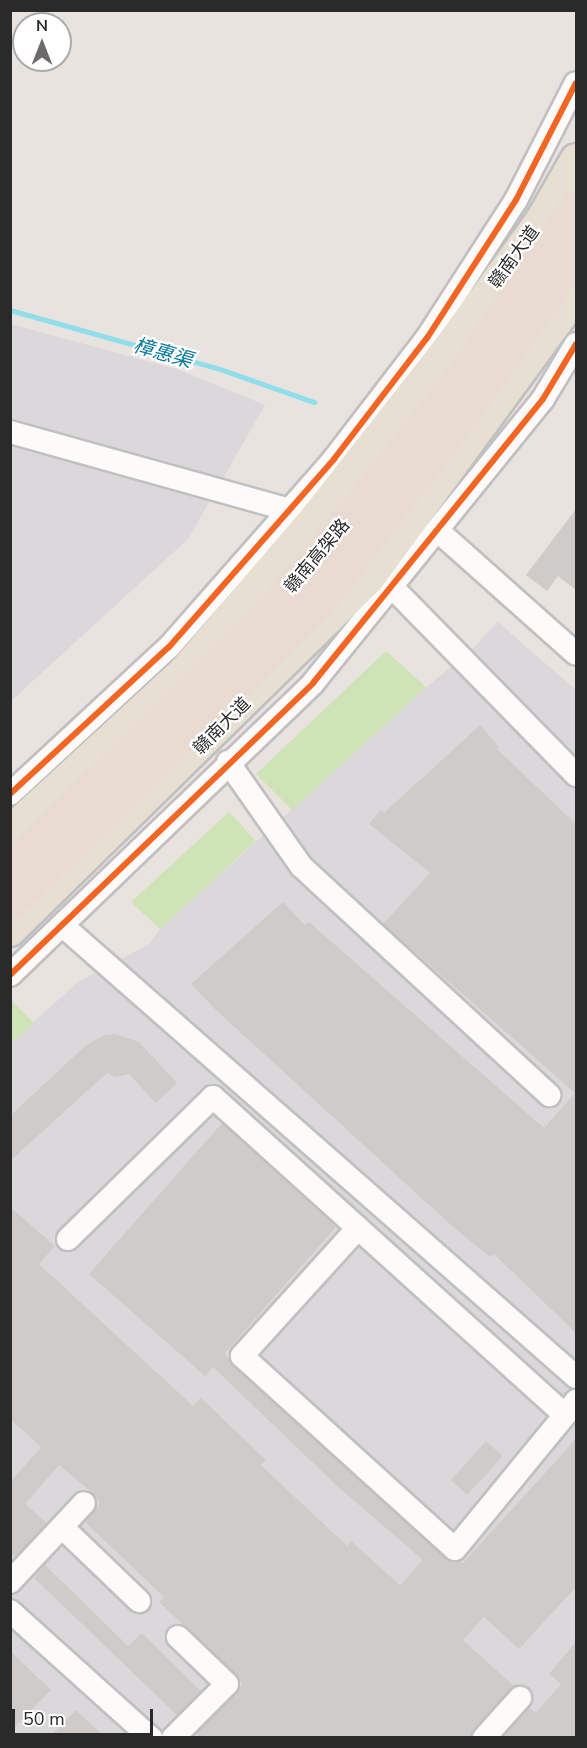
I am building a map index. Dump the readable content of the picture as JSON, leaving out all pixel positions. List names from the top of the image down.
{
  "streets": {
    "highway": ["赣南高架路"],
    "main road": ["赣南大道"]
  },
  "water": ["樟惠渠"],
  "scale_bar": "50 m",
  "north": "top"
}
